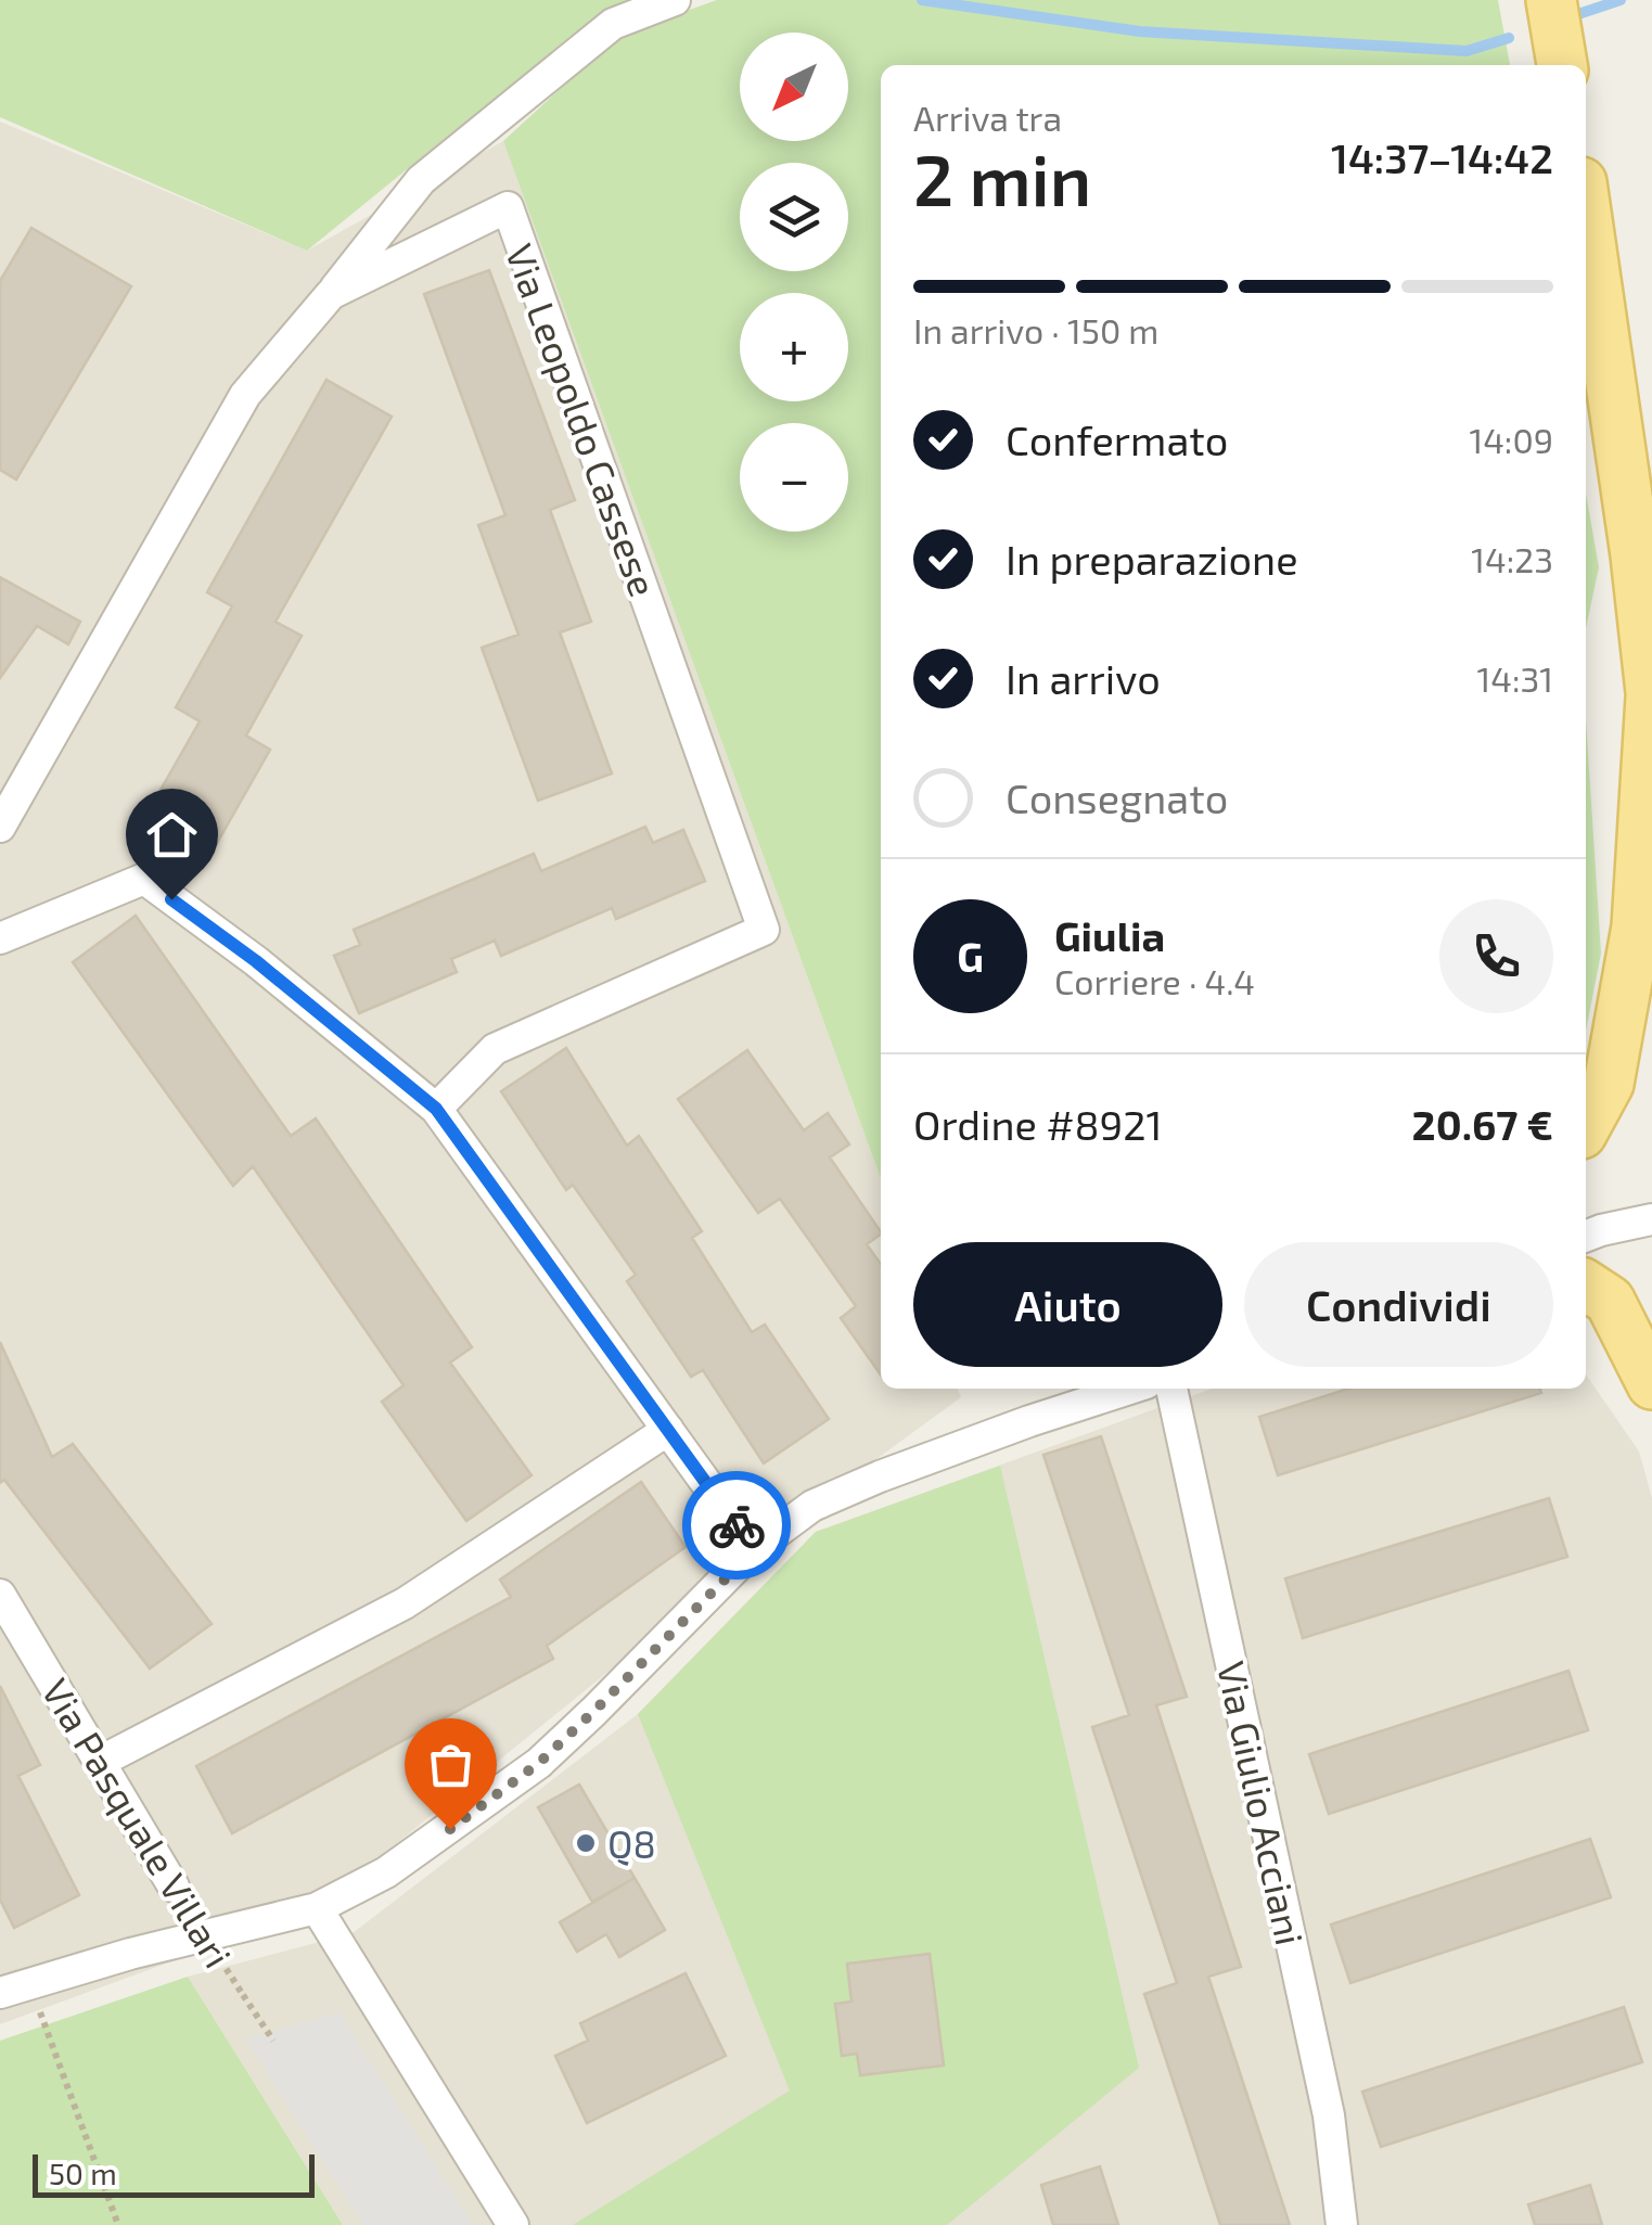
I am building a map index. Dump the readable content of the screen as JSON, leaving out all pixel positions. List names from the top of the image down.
{
  "streets": {
    "street": ["Via Leopoldo Cassese", "Via Giulio Acciani", "Via Pasquale Villari"]
  },
  "places": ["Q8"],
  "scale_bar": "50 m",
  "north": "bottom left",
  "page": {
    "map_buttons": ["+", "−"],
    "heading": ["2 min", "Arriva tra", "14:37–14:42"],
    "panel": [
      "Giulia",
      "Corriere · 4.4",
      "Ordine #8921",
      "20.67 €"
    ],
    "bar": "In arrivo · 150 m",
    "list": [
      ["Confermato", "14:09"],
      ["In preparazione", "14:23"],
      ["In arrivo", "14:31"],
      "Consegnato"
    ],
    "round": "G",
    "buttons": ["Aiuto", "Condividi"],
    "scale": "50 m"
  }
}
